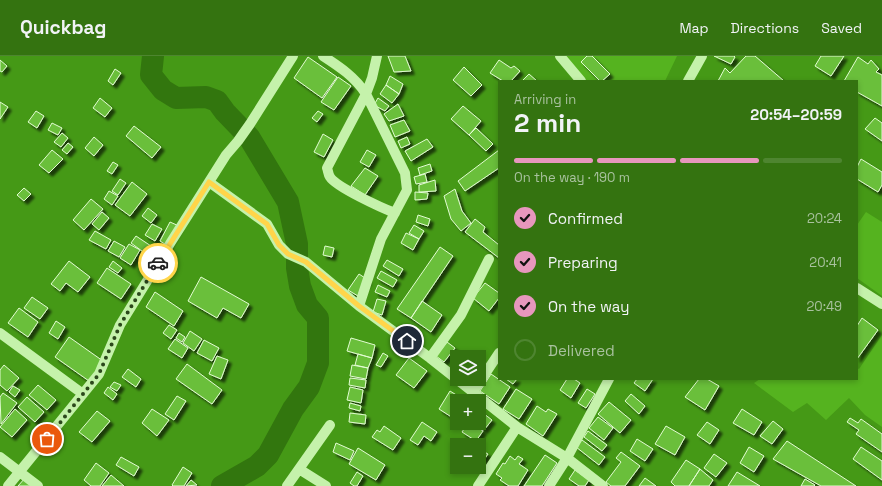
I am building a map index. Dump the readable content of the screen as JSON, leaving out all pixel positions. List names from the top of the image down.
{
  "page": {
    "header": "Quickbag",
    "nav": ["Map", "Directions", "Saved"],
    "heading": ["2 min", "Arriving in", "20:54–20:59"],
    "bar": "On the way · 190 m",
    "list": [
      ["Confirmed", "20:24"],
      ["Preparing", "20:41"],
      ["On the way", "20:49"],
      "Delivered"
    ],
    "map_buttons": ["+", "−"]
  }
}
